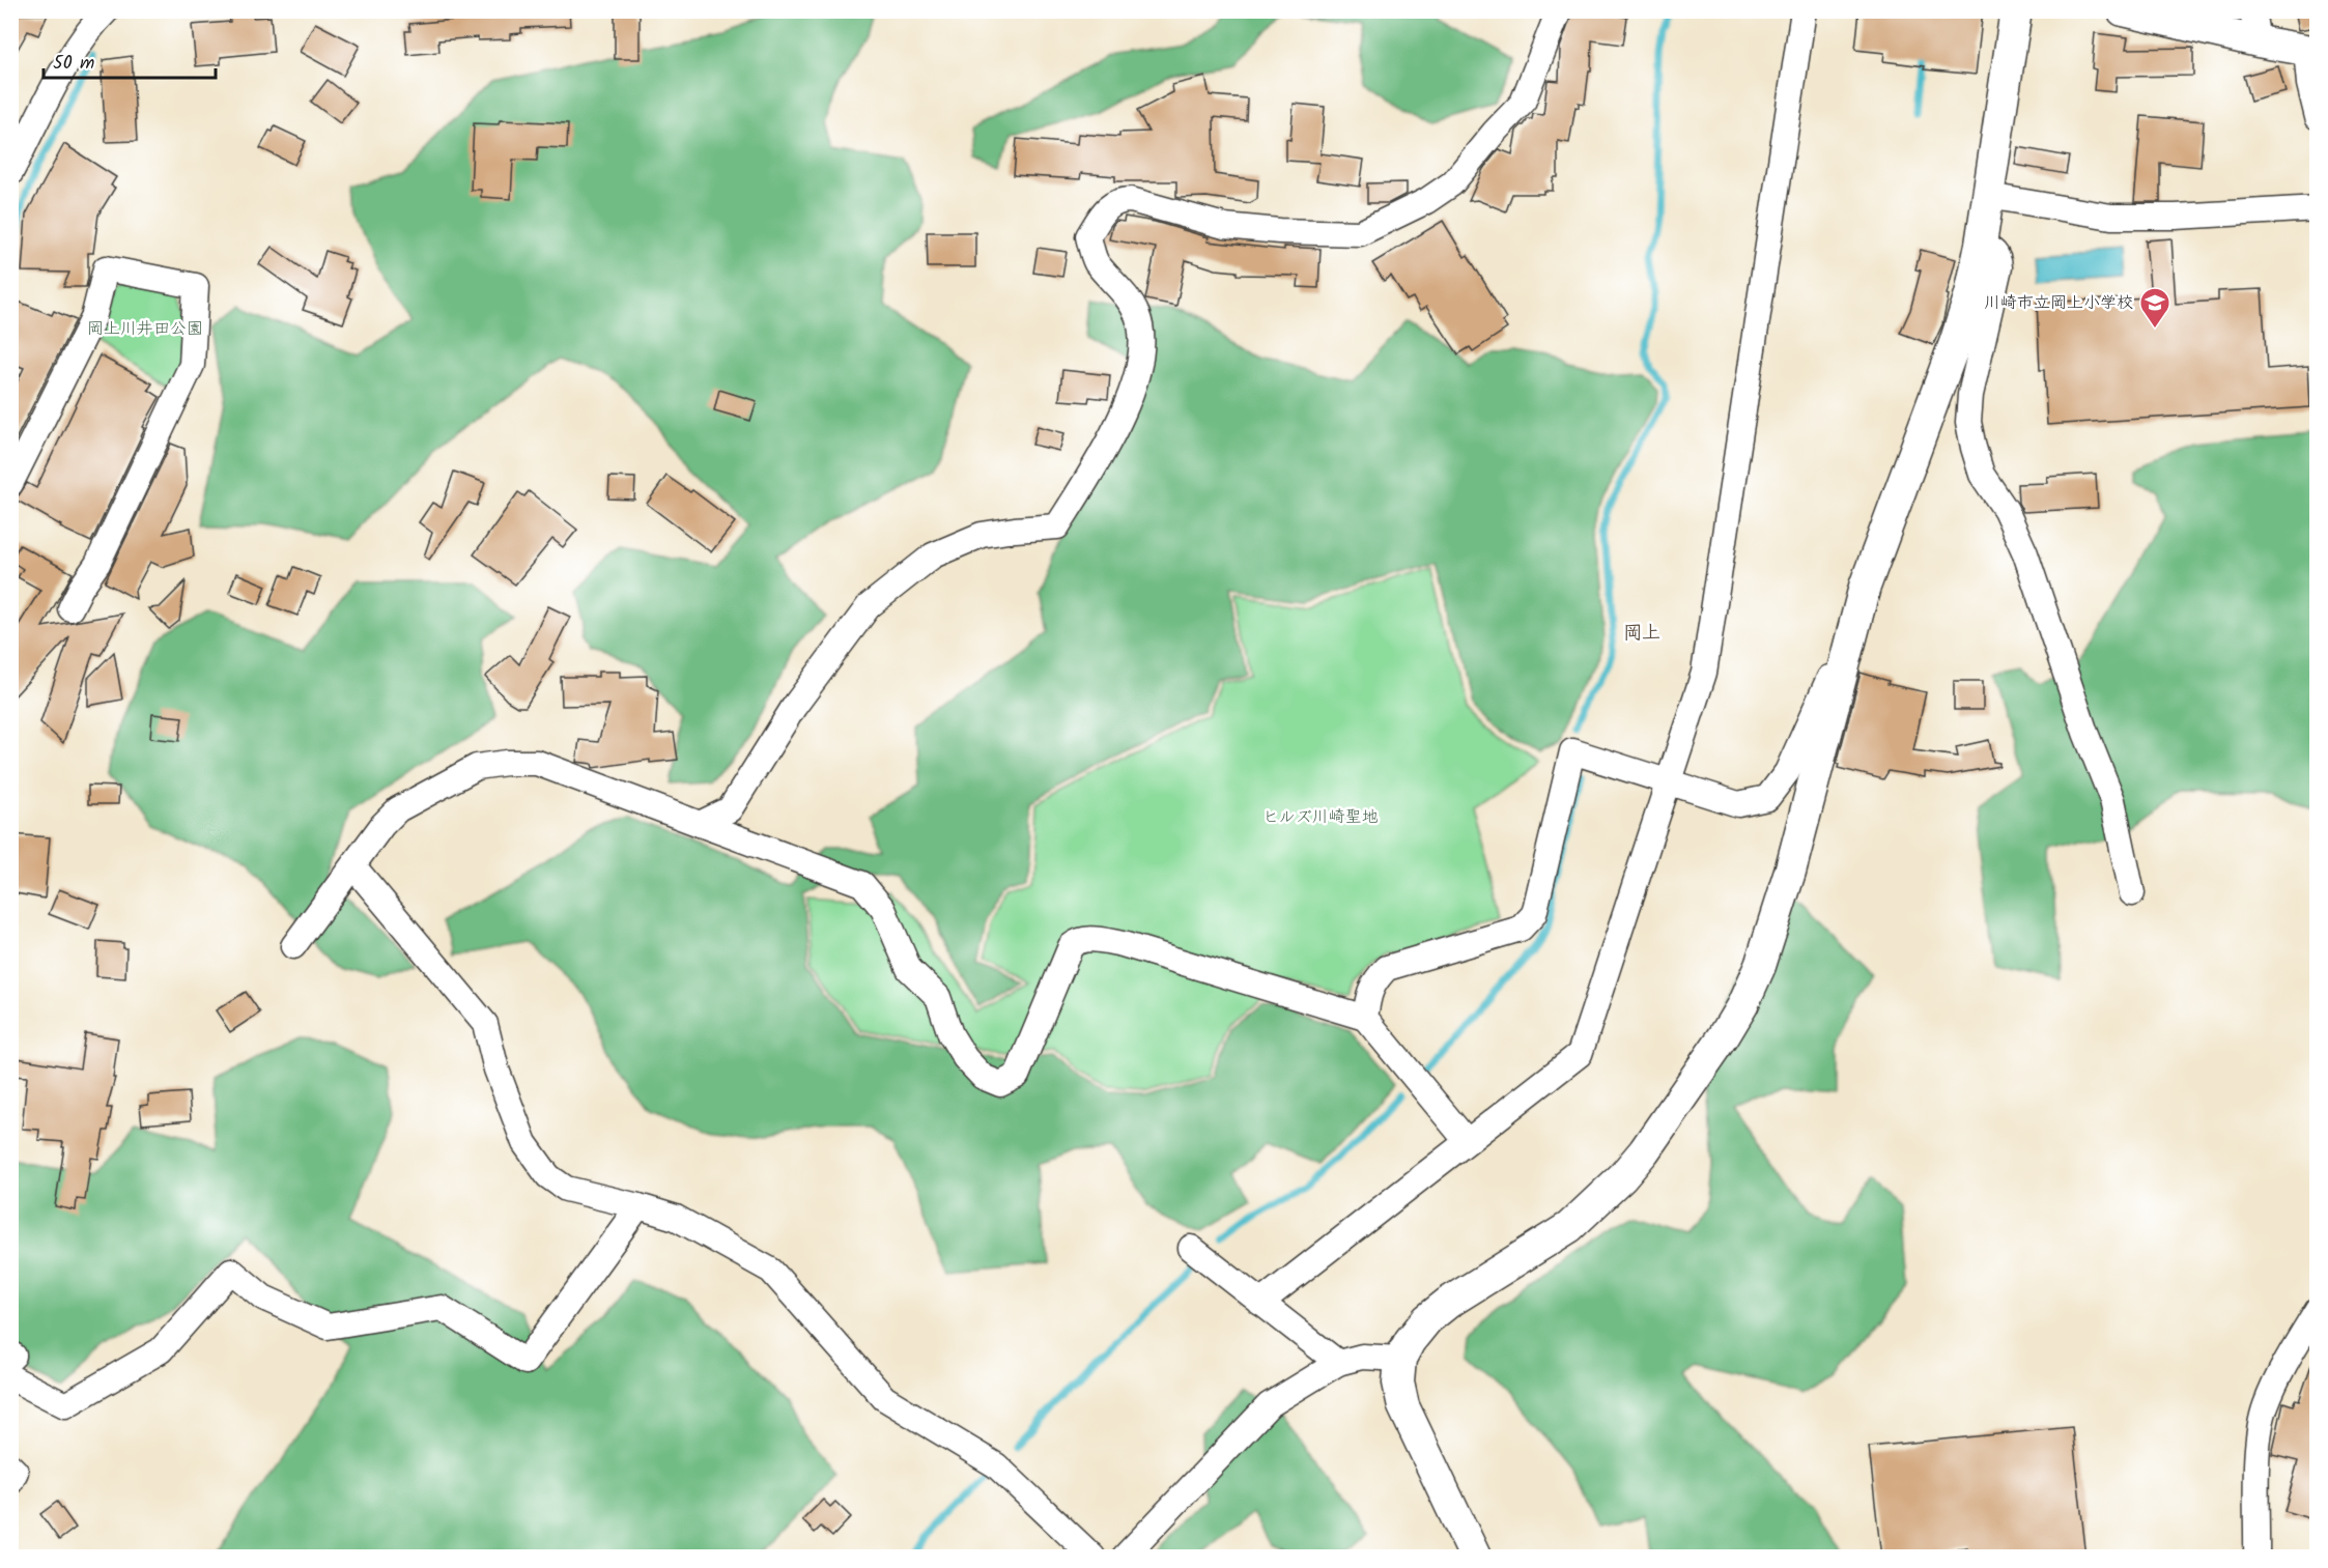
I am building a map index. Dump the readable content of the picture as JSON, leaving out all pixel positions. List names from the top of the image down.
{
  "districts": ["岡上"],
  "parks": ["岡上川井田公園", "ヒルズ川崎聖地"],
  "places": {
    "school or university": ["川崎市立岡上小学校"]
  },
  "scale_bar": "50 m"
}
